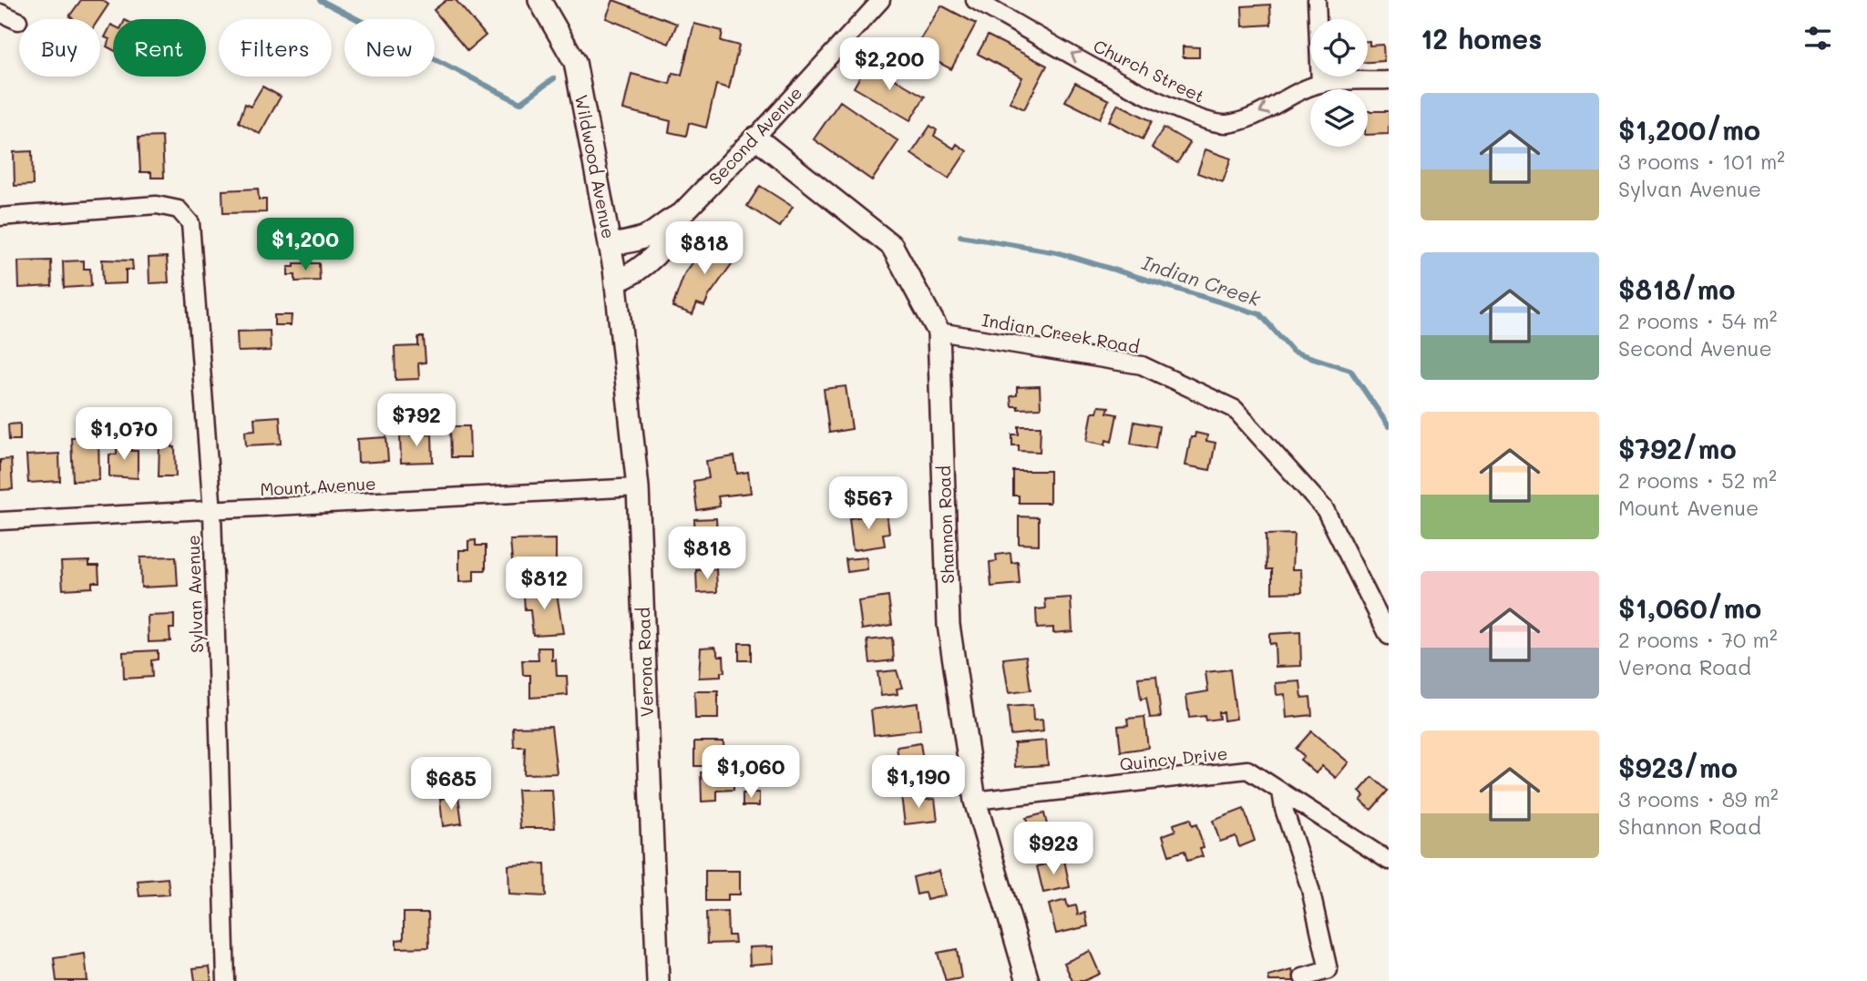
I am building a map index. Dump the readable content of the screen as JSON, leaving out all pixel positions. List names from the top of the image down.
{
  "streets": {
    "street": [
      "Church Street",
      "Second Avenue",
      "Wildwood Avenue",
      "Indian Creek Road",
      "Mount Avenue",
      "Shannon Road",
      "Sylvan Avenue",
      "Verona Road",
      "Quincy Drive"
    ]
  },
  "crossings": [
    ["Second Avenue", "Wildwood Avenue"],
    ["Second Avenue", "Shannon Road"],
    ["Second Avenue", "Verona Road"],
    ["Wildwood Avenue", "Verona Road"],
    ["Indian Creek Road", "Shannon Road"],
    ["Mount Avenue", "Sylvan Avenue"],
    ["Mount Avenue", "Verona Road"],
    ["Shannon Road", "Quincy Drive"]
  ],
  "one_way": ["Church Street"],
  "water": ["Indian Creek"],
  "page": {
    "heading": "12 homes",
    "chip": [
      "Buy",
      "Rent",
      "Filters",
      "New"
    ],
    "price": [
      "$2,200",
      "$1,200",
      "$818",
      "$792",
      "$1,070",
      "$567",
      "$818",
      "$812",
      "$1,060",
      "$1,190",
      "$685",
      "$923"
    ],
    "list": [
      {
        "name": "$1,200/mo",
        "note": "3 rooms · 101 m² · Sylvan Avenue"
      },
      {
        "name": "$818/mo",
        "note": "2 rooms · 54 m² · Second Avenue"
      },
      {
        "name": "$792/mo",
        "note": "2 rooms · 52 m² · Mount Avenue"
      },
      {
        "name": "$1,060/mo",
        "note": "2 rooms · 70 m² · Verona Road"
      },
      {
        "name": "$923/mo",
        "note": "3 rooms · 89 m² · Shannon Road"
      }
    ]
  }
}
